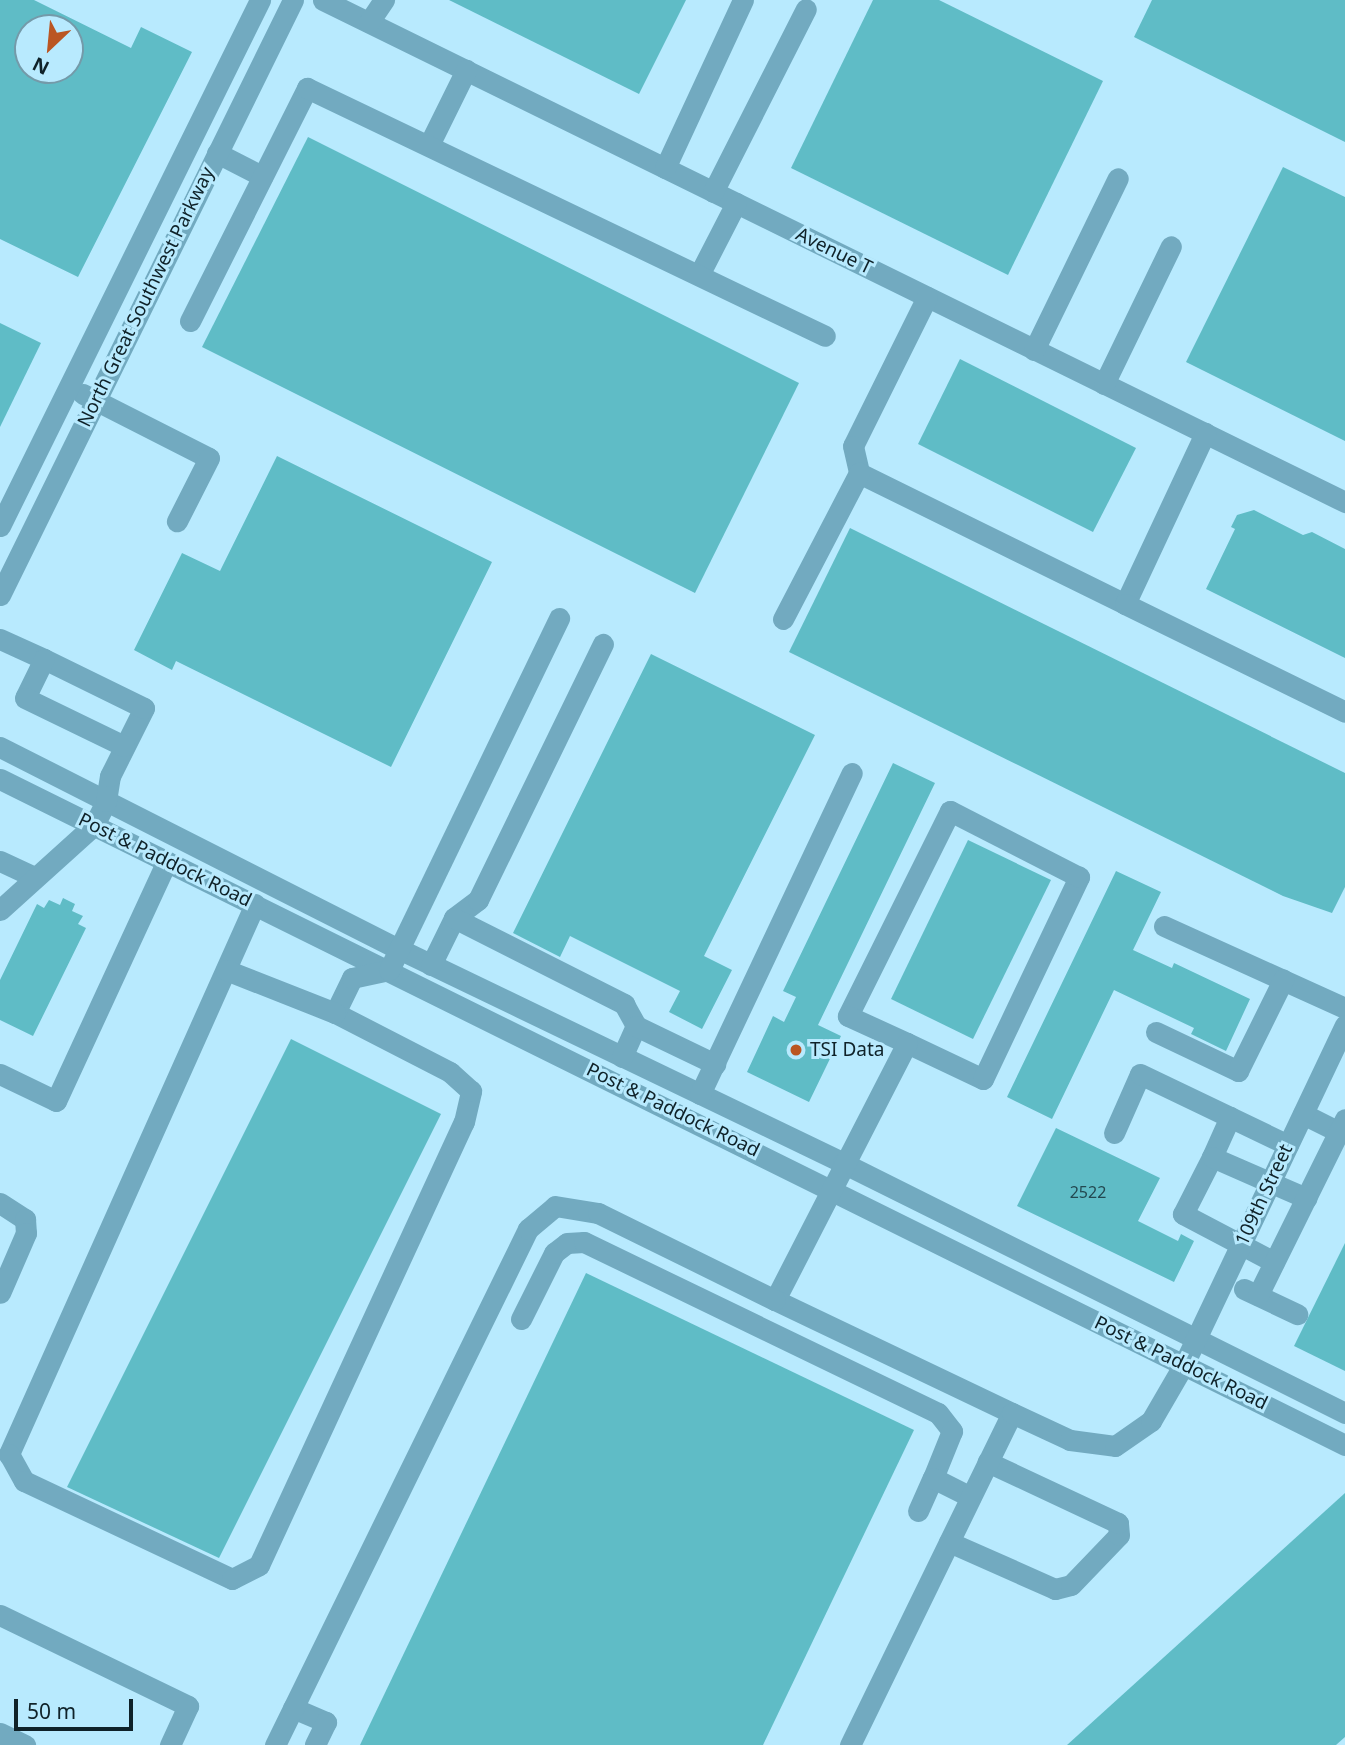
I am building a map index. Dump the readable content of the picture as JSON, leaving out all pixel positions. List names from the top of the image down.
{
  "streets": {
    "street": [
      "Avenue T",
      "North Great Southwest Parkway",
      "Post & Paddock Road",
      "109th Street"
    ]
  },
  "crossings": [
    ["Post & Paddock Road", "109th Street"]
  ],
  "places": ["TSI Data"],
  "house_numbers": ["2522"],
  "scale_bar": "50 m",
  "north": "bottom left"
}
